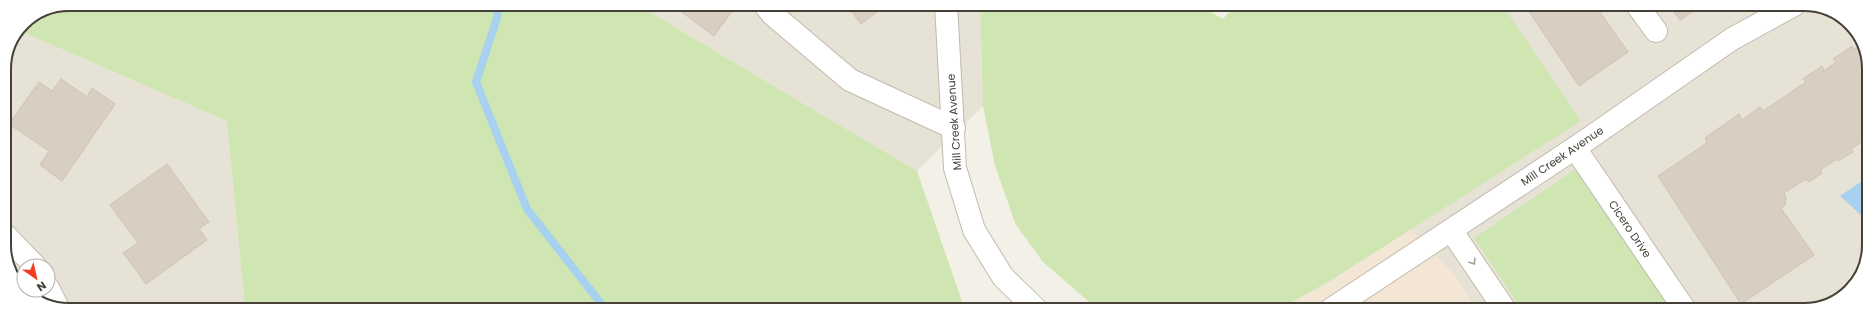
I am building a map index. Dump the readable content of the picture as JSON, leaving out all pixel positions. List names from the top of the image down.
{
  "streets": {
    "street": ["Mill Creek Avenue", "Cicero Drive"]
  },
  "crossings": [
    ["Mill Creek Avenue", "Cicero Drive"]
  ],
  "north": "bottom right"
}
